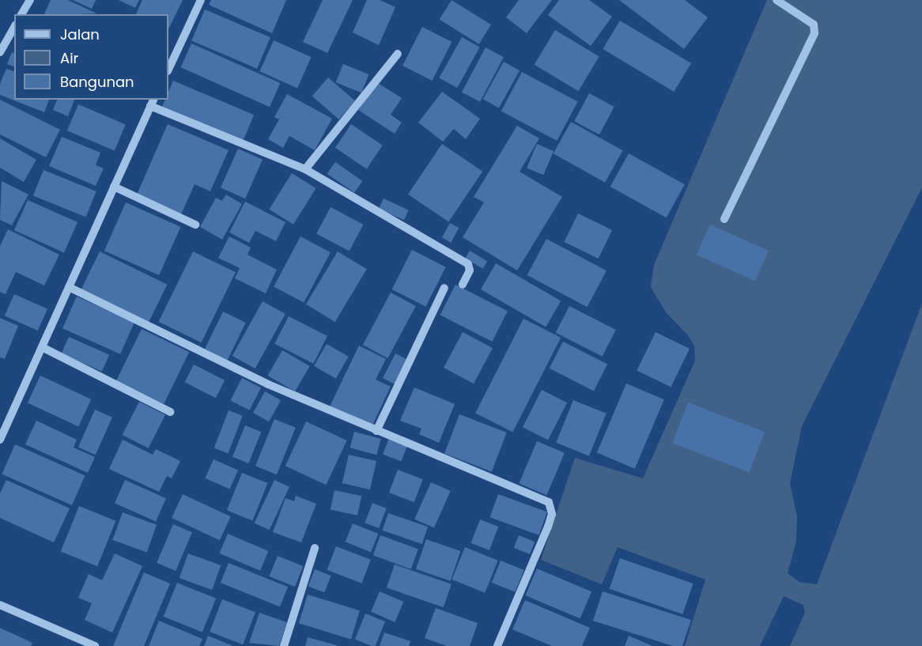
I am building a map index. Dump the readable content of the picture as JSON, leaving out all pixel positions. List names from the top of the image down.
{
  "legend": ["Jalan", "Air", "Bangunan"]
}
